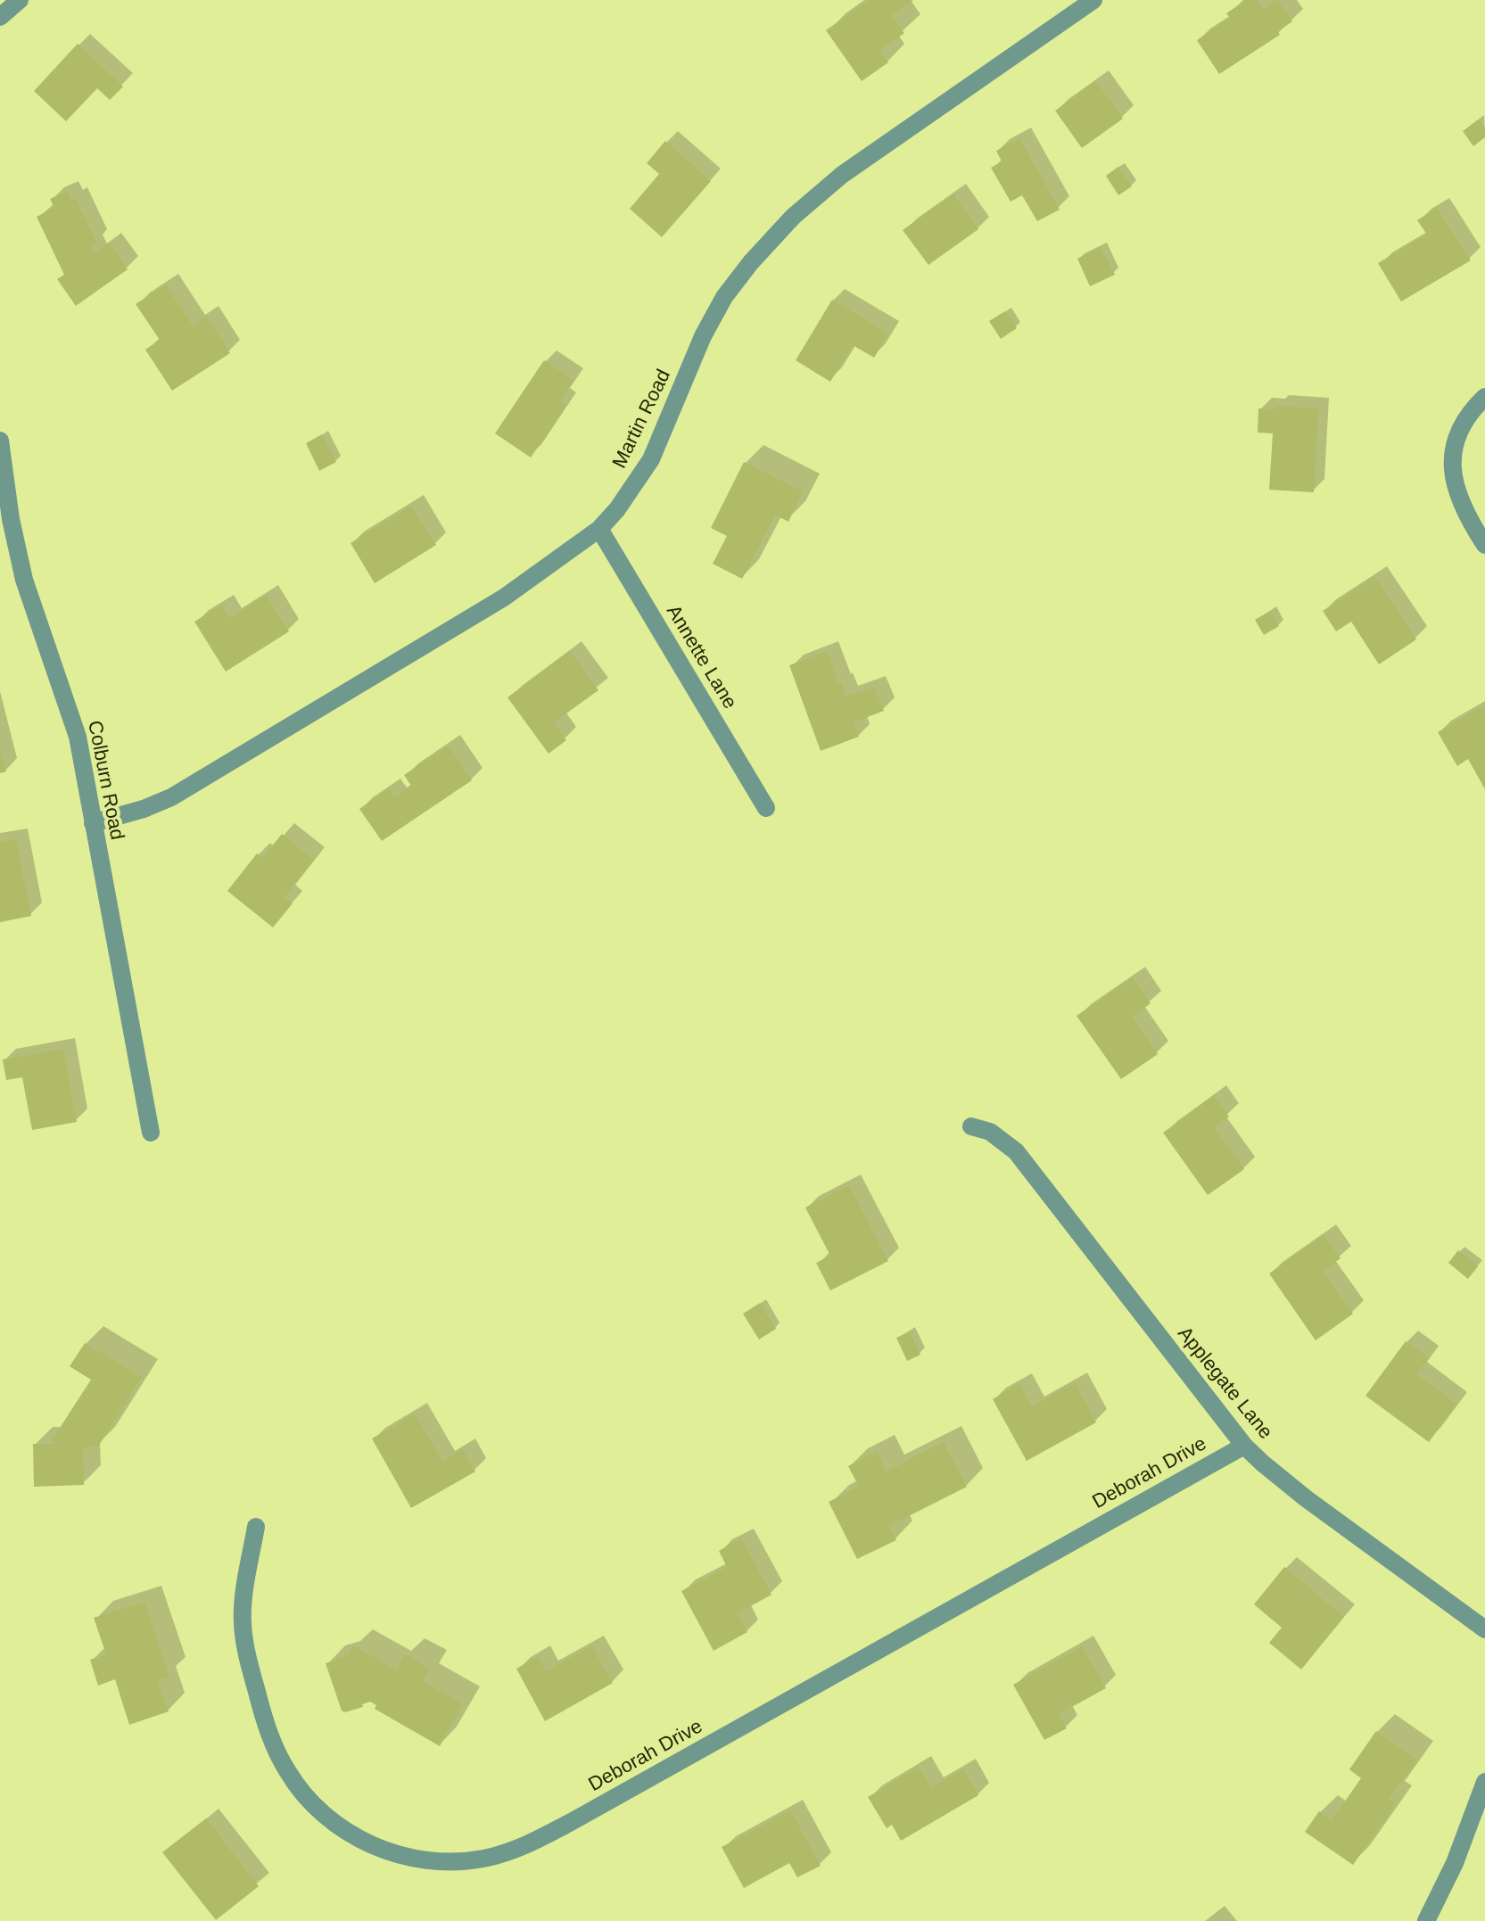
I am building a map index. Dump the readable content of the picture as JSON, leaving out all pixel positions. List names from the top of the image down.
{
  "streets": {
    "street": [
      "Martin Road",
      "Annette Lane",
      "Colburn Road",
      "Applegate Lane",
      "Deborah Drive"
    ]
  },
  "crossings": [
    ["Martin Road", "Annette Lane"],
    ["Martin Road", "Colburn Road"],
    ["Applegate Lane", "Deborah Drive"]
  ]
}
